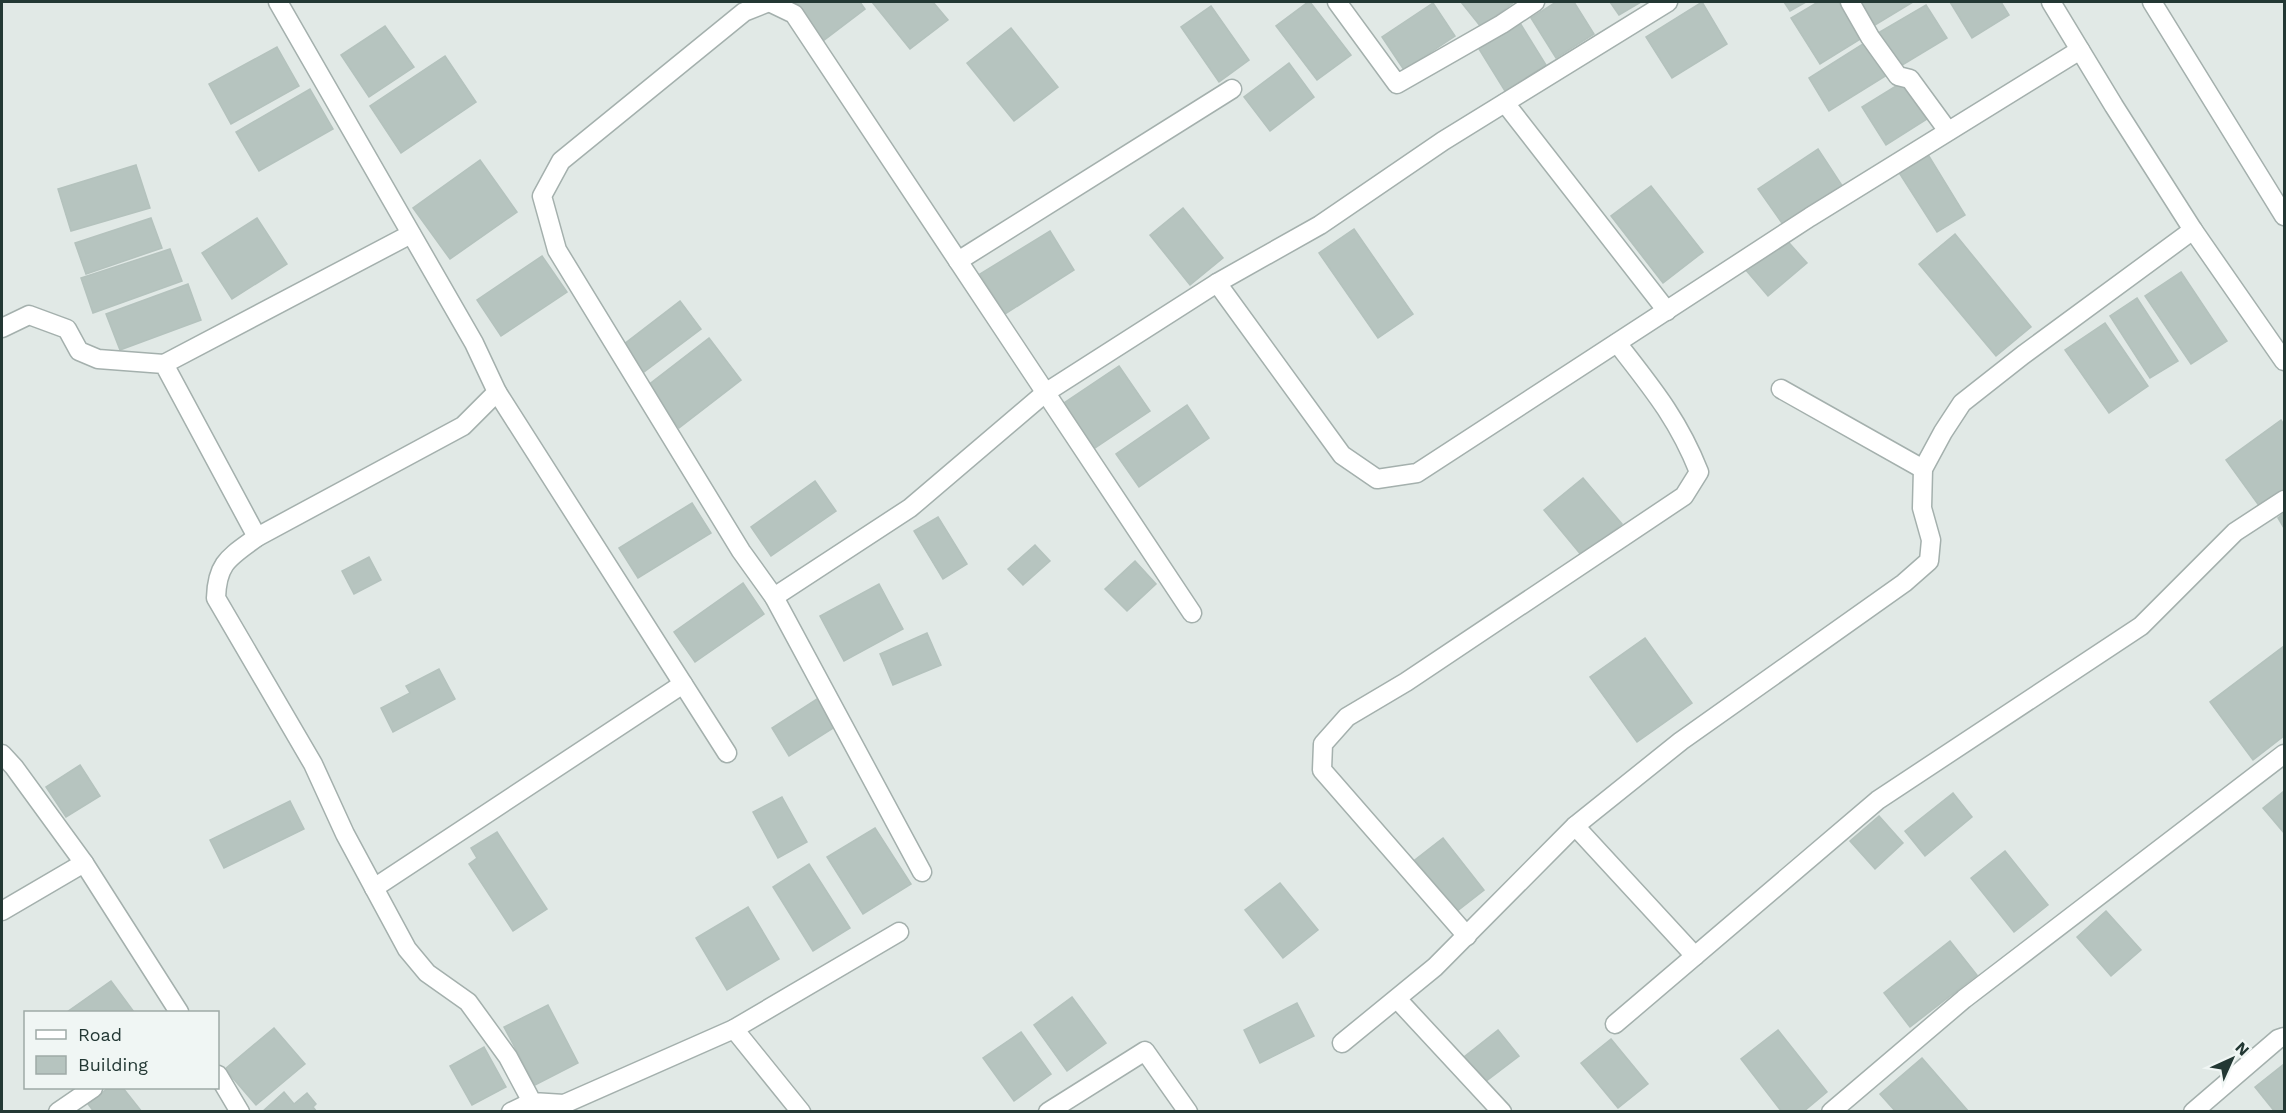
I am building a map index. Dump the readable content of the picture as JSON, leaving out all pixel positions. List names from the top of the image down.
{
  "legend": ["Road", "Building"],
  "north": "top right"
}
